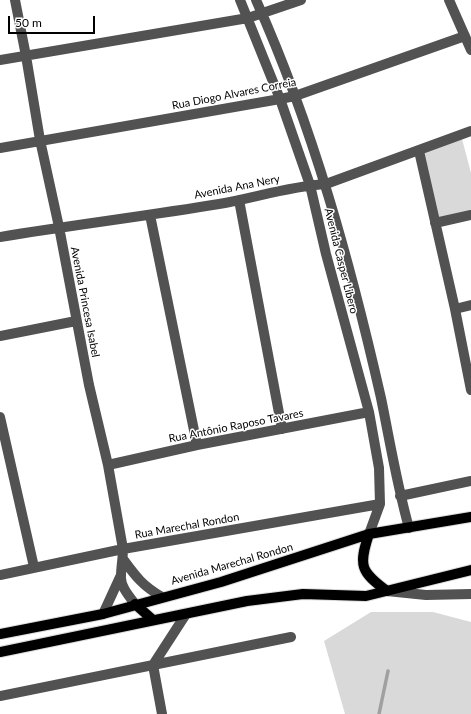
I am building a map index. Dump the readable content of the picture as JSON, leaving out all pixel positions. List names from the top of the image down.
{
  "streets": {
    "main road": ["Avenida Marechal Rondon"],
    "street": [
      "Rua Diogo Alvares Correia",
      "Avenida Ana Nery",
      "Avenida Casper Libero",
      "Avenida Princesa Isabel",
      "Rua Antônio Raposo Tavares",
      "Rua Marechal Rondon"
    ]
  },
  "crossings": [
    ["Rua Diogo Alvares Correia", "Avenida Casper Libero"],
    ["Rua Diogo Alvares Correia", "Avenida Princesa Isabel"],
    ["Avenida Ana Nery", "Avenida Casper Libero"],
    ["Avenida Ana Nery", "Avenida Princesa Isabel"],
    ["Avenida Casper Libero", "Rua Antônio Raposo Tavares"],
    ["Avenida Casper Libero", "Rua Marechal Rondon"],
    ["Avenida Casper Libero", "Avenida Marechal Rondon"],
    ["Avenida Princesa Isabel", "Rua Antônio Raposo Tavares"],
    ["Avenida Princesa Isabel", "Rua Marechal Rondon"],
    ["Avenida Princesa Isabel", "Avenida Marechal Rondon"]
  ],
  "scale_bar": "50 m"
}
